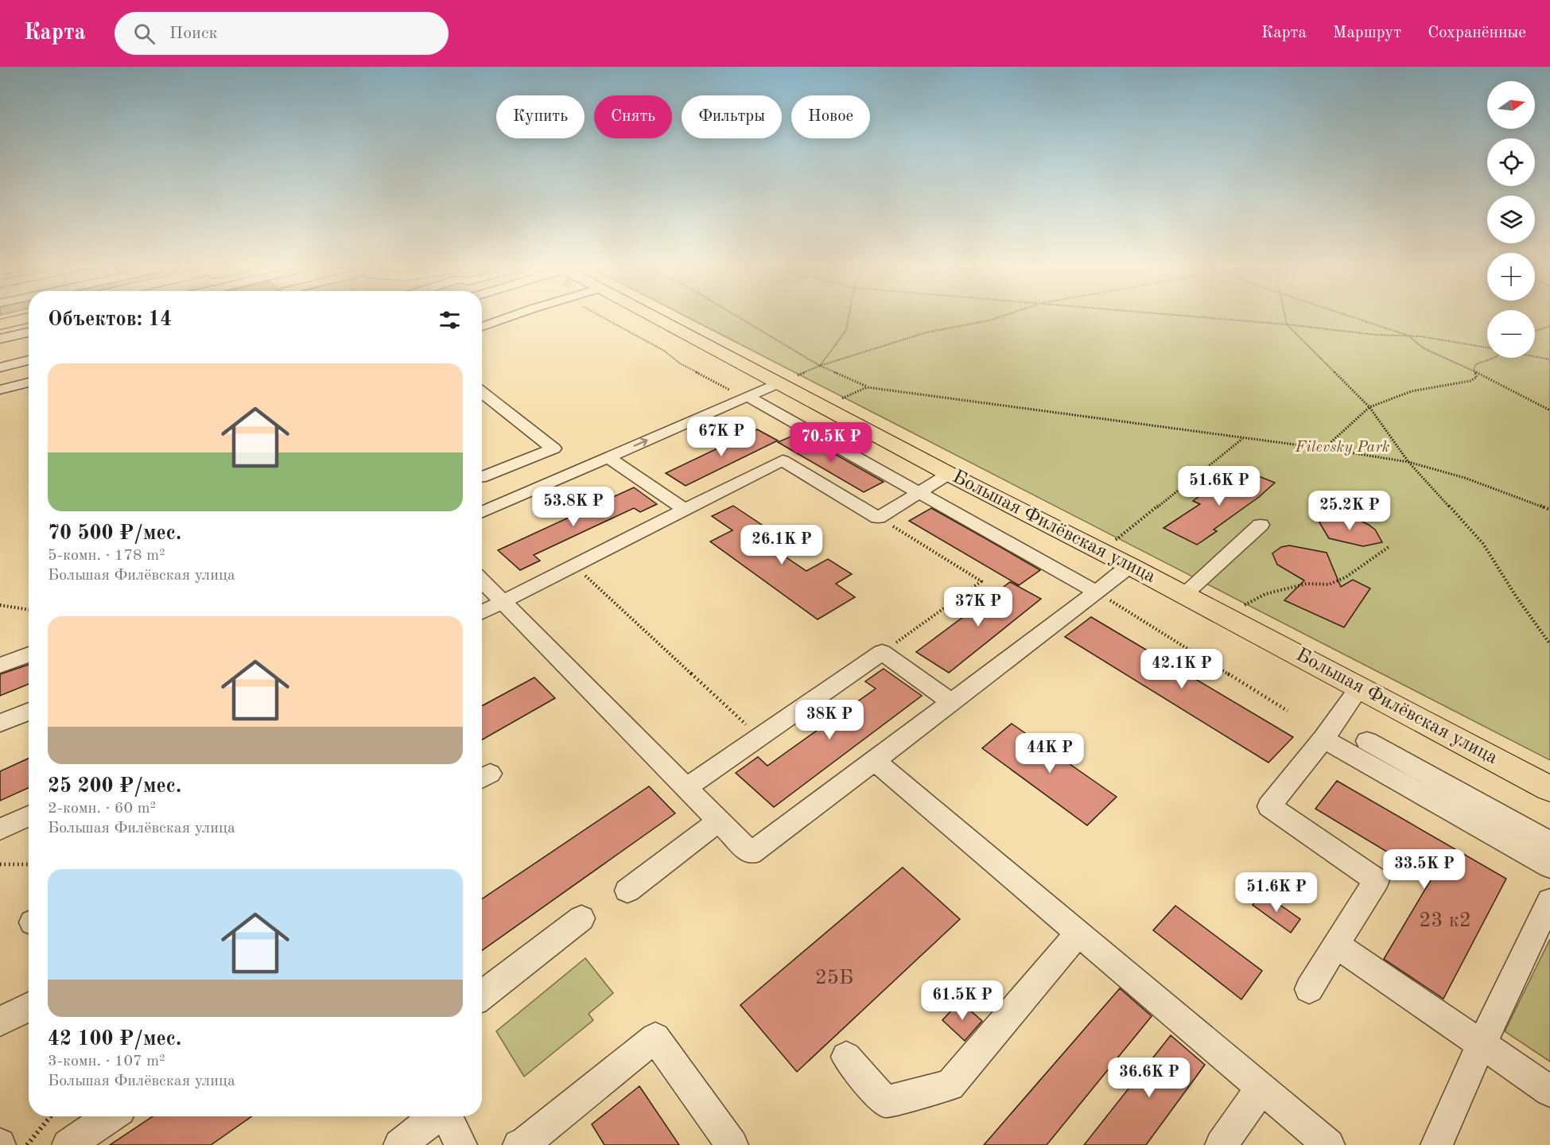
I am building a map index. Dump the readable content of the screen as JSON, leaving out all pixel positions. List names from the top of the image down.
{
  "streets": {
    "main road": ["Большая Филёвская улица"]
  },
  "parks": ["Filevsky Park"],
  "house_numbers": ["23 к2", "25Б"],
  "north": "right",
  "page": {
    "header": "Карта",
    "search": "Поиск",
    "nav": ["Карта", "Маршрут", "Сохранённые"],
    "map_buttons": ["+", "−"],
    "chip": [
      "Купить",
      "Снять",
      "Фильтры",
      "Новое"
    ],
    "heading": "Объектов: 14",
    "list": [
      {
        "name": "70 500 ₽/мес.",
        "note": "5-комн. · 178 m² · Большая Филёвская улица"
      },
      {
        "name": "25 200 ₽/мес.",
        "note": "2-комн. · 60 m² · Большая Филёвская улица"
      },
      {
        "name": "42 100 ₽/мес.",
        "note": "3-комн. · 107 m² · Большая Филёвская улица"
      }
    ],
    "price": [
      "67K ₽",
      "70.5K ₽",
      "51.6K ₽",
      "53.8K ₽",
      "25.2K ₽",
      "26.1K ₽",
      "37K ₽",
      "42.1K ₽",
      "38K ₽",
      "44K ₽",
      "33.5K ₽",
      "51.6K ₽",
      "61.5K ₽",
      "36.6K ₽"
    ]
  }
}
